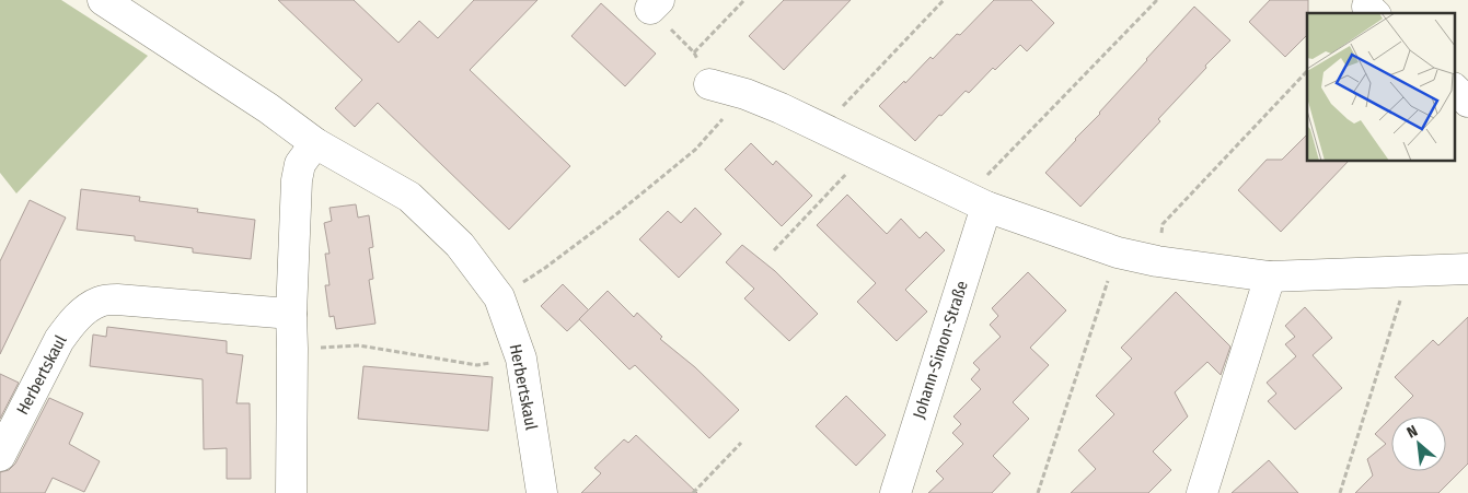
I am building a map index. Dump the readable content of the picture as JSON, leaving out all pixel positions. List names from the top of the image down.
{
  "streets": {
    "street": ["Johann-Simon-Straße", "Herbertskaul"]
  },
  "north": "top left"
}
